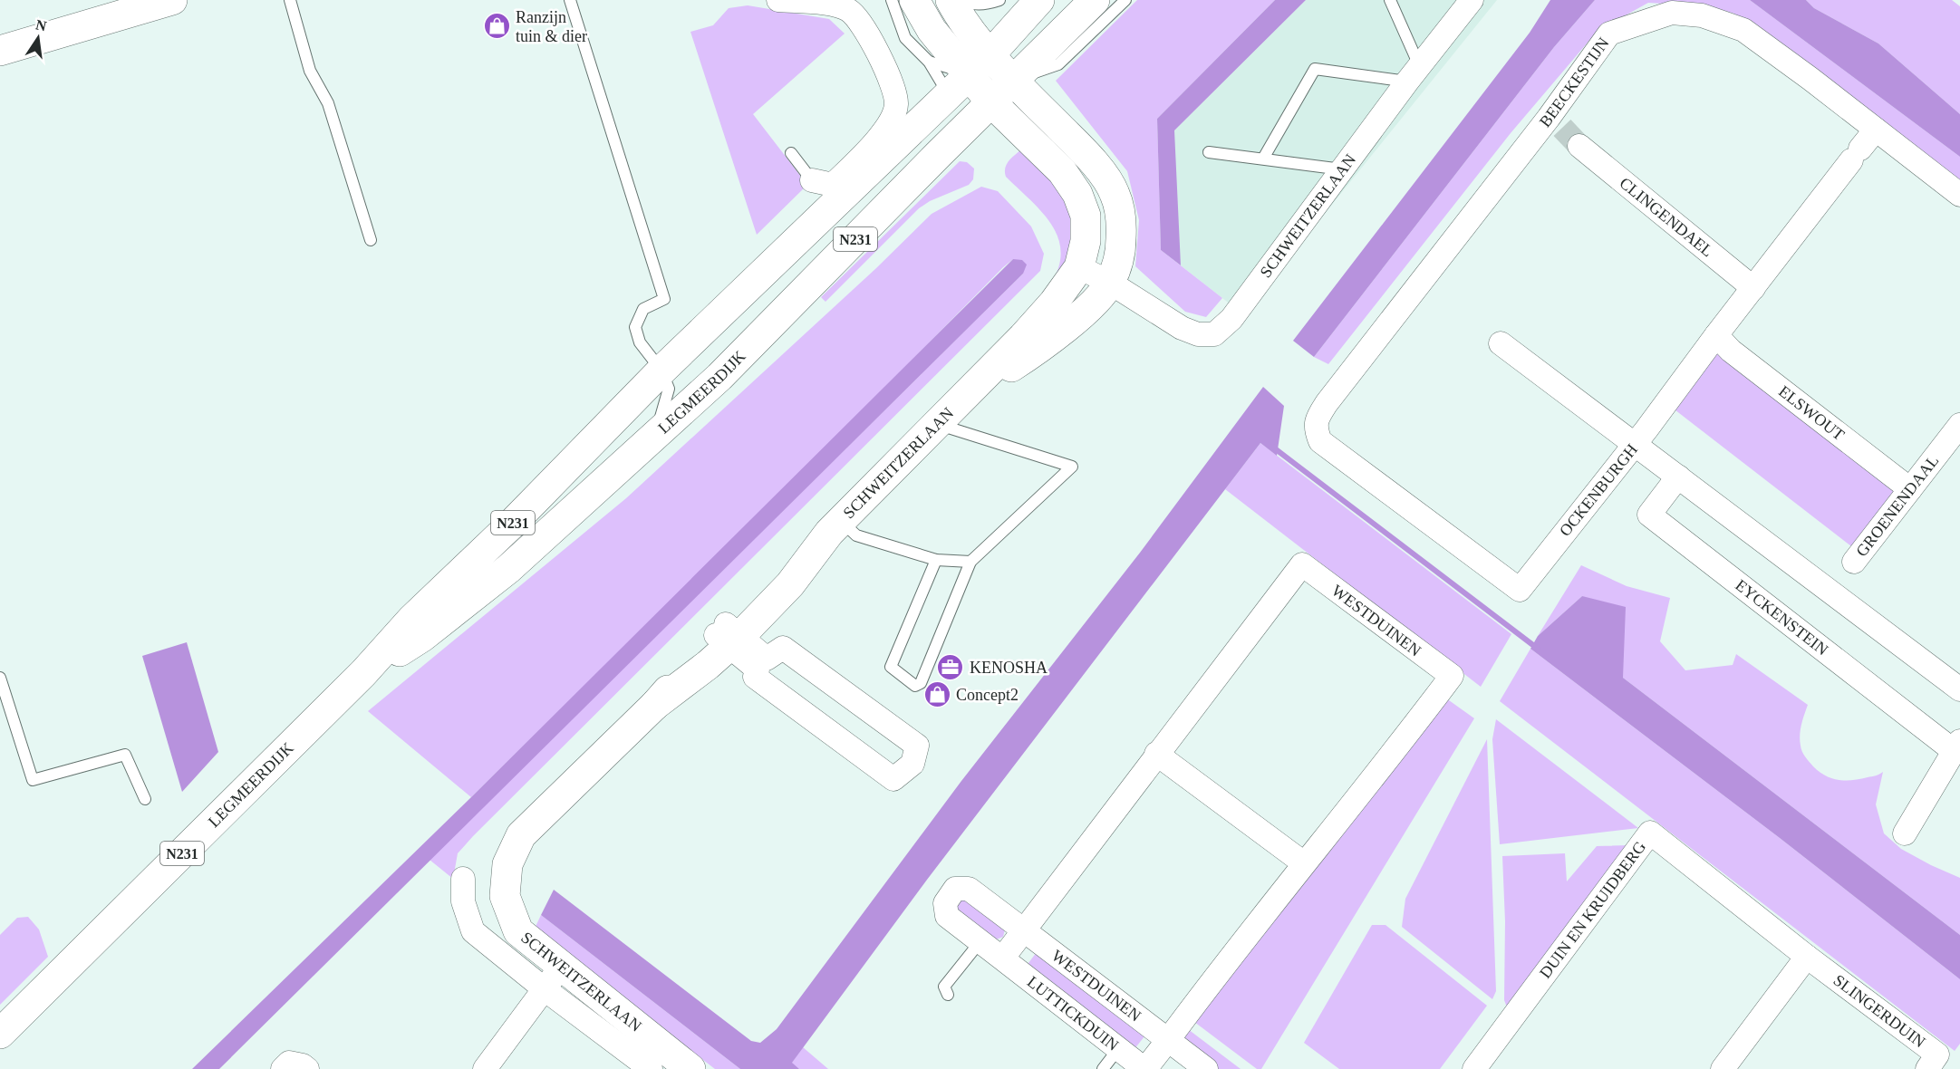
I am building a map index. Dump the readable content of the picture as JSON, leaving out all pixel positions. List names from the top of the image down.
{
  "streets": {
    "main road": ["SCHWEITZERLAAN", "N231", "LEGMEERDIJK"],
    "street": [
      "BEECKESTIJN",
      "CLINGENDAEL",
      "ELSWOUT",
      "OCKENBURGH",
      "GROENENDAAL",
      "EYCKENSTEIN",
      "WESTDUINEN",
      "DUIN EN KRUIDBERG",
      "SLINGERDUIN",
      "LUTTICKDUIN"
    ]
  },
  "crossings": [
    ["BEECKESTIJN", "OCKENBURGH"],
    ["SCHWEITZERLAAN", "LEGMEERDIJK"],
    ["CLINGENDAEL", "OCKENBURGH"],
    ["ELSWOUT", "OCKENBURGH"],
    ["ELSWOUT", "GROENENDAAL"],
    ["WESTDUINEN", "LUTTICKDUIN"],
    ["DUIN EN KRUIDBERG", "SLINGERDUIN"]
  ],
  "places": {
    "shop": ["Ranzijn tuin & dier", "Concept2"],
    "office": ["KENOSHA"]
  },
  "north": "top"
}
